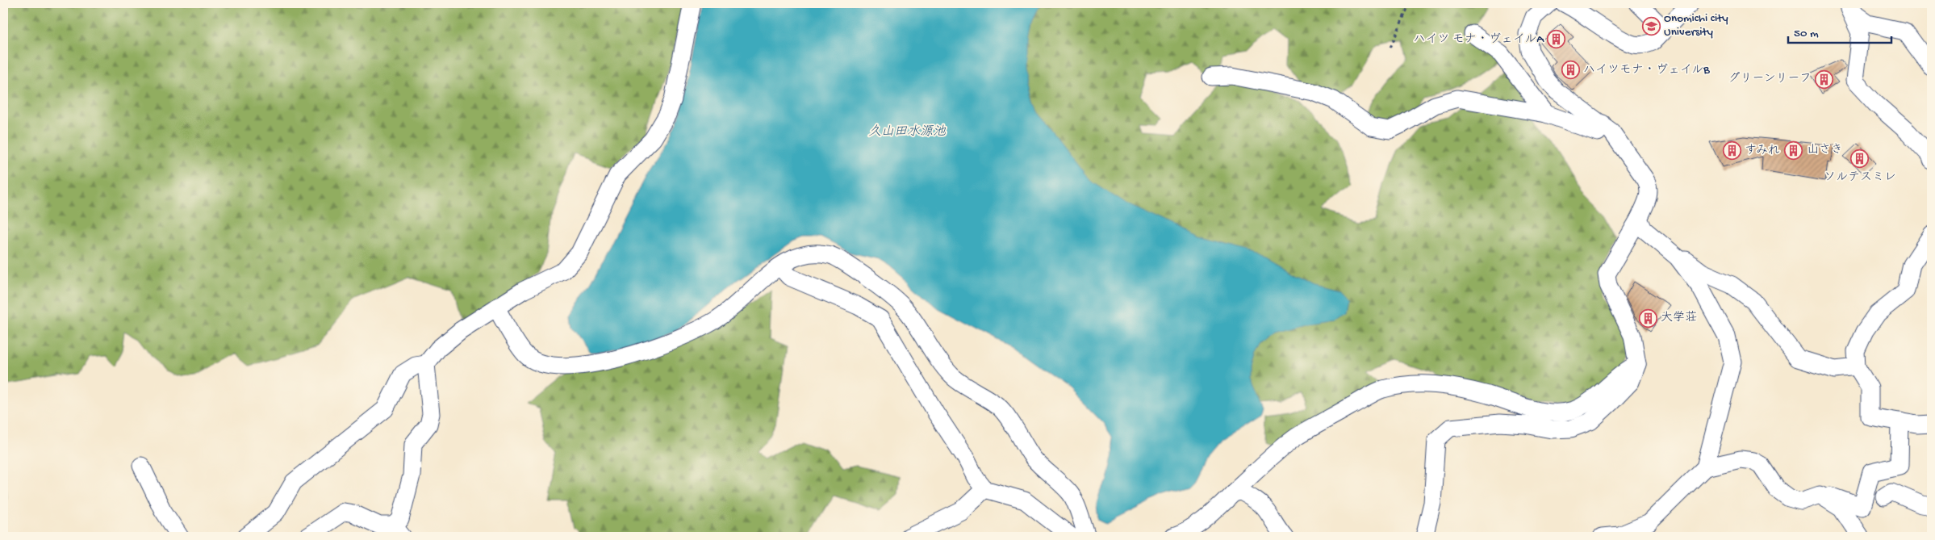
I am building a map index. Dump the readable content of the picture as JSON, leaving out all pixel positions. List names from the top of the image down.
{
  "water": ["久山田水源池"],
  "places": {
    "school or university": ["Onomichi city University"],
    "building": [
      "ハイツ モナ・ヴェイルA",
      "ハイツモナ・ヴェイルB",
      "グリーンリーフ",
      "山さき",
      "すみれ",
      "ソルテスミレ",
      "大学荘"
    ]
  },
  "scale_bar": "50 m"
}
